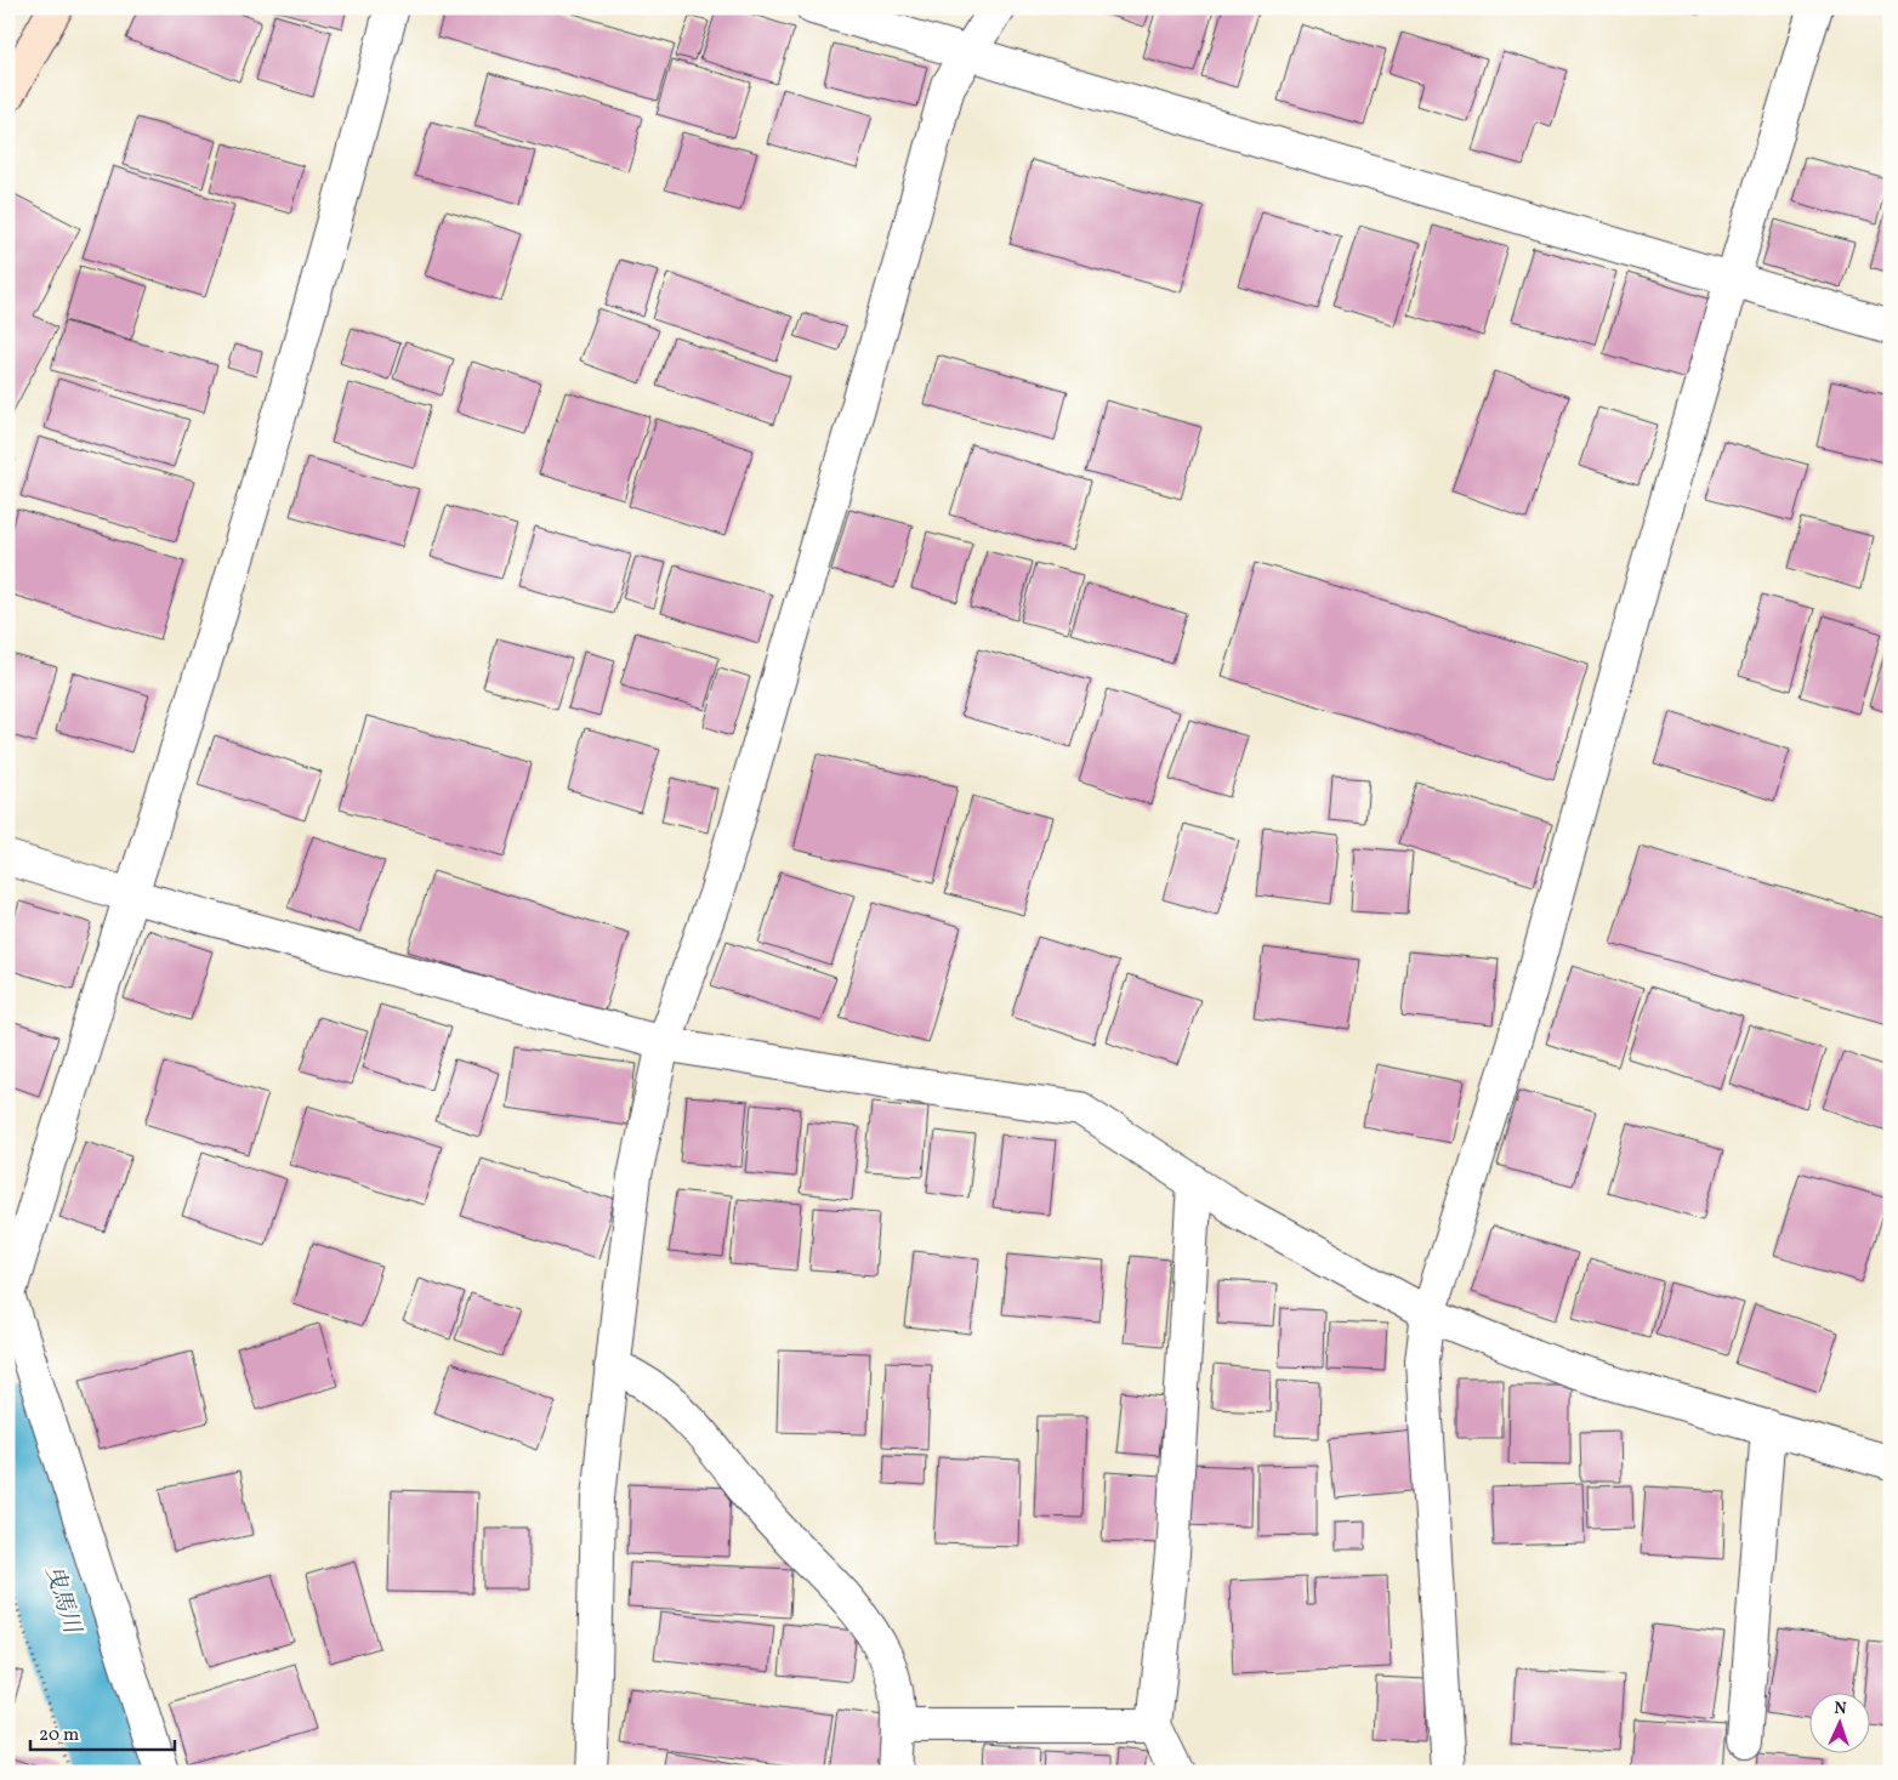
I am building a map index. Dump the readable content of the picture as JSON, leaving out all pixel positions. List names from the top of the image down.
{
  "water": ["曳馬川"],
  "scale_bar": "20 m",
  "north": "top"
}
